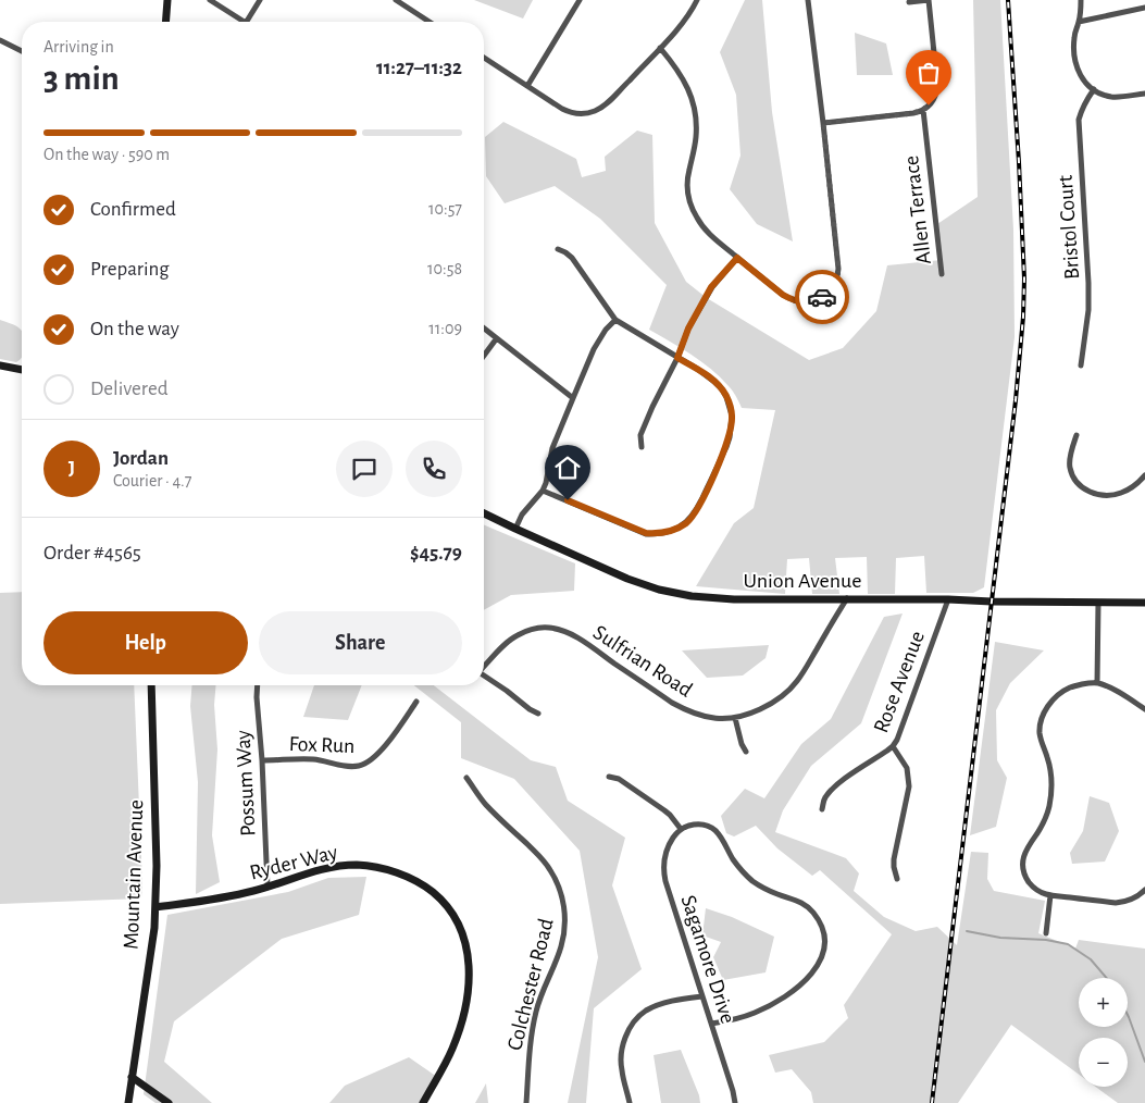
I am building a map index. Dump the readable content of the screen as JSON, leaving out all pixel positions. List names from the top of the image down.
{
  "streets": {
    "main road": ["Union Avenue", "Ryder Way", "Mountain Avenue"],
    "street": [
      "Allen Terrace",
      "Bristol Court",
      "Sulfrian Road",
      "Rose Avenue",
      "Fox Run",
      "Possum Way",
      "Sagamore Drive",
      "Colchester Road"
    ]
  },
  "crossings": [
    ["Union Avenue", "Sulfrian Road"],
    ["Union Avenue", "Rose Avenue"],
    ["Fox Run", "Possum Way"],
    ["Possum Way", "Ryder Way"],
    ["Ryder Way", "Mountain Avenue"]
  ],
  "page": {
    "heading": ["3 min", "Arriving in", "11:27–11:32"],
    "panel": [
      "Jordan",
      "Courier · 4.7",
      "Order #4565",
      "$45.79"
    ],
    "bar": "On the way · 590 m",
    "list": [
      ["Confirmed", "10:57"],
      ["Preparing", "10:58"],
      ["On the way", "11:09"],
      "Delivered"
    ],
    "round": "J",
    "buttons": ["Help", "Share"],
    "map_buttons": ["+", "−"]
  }
}
